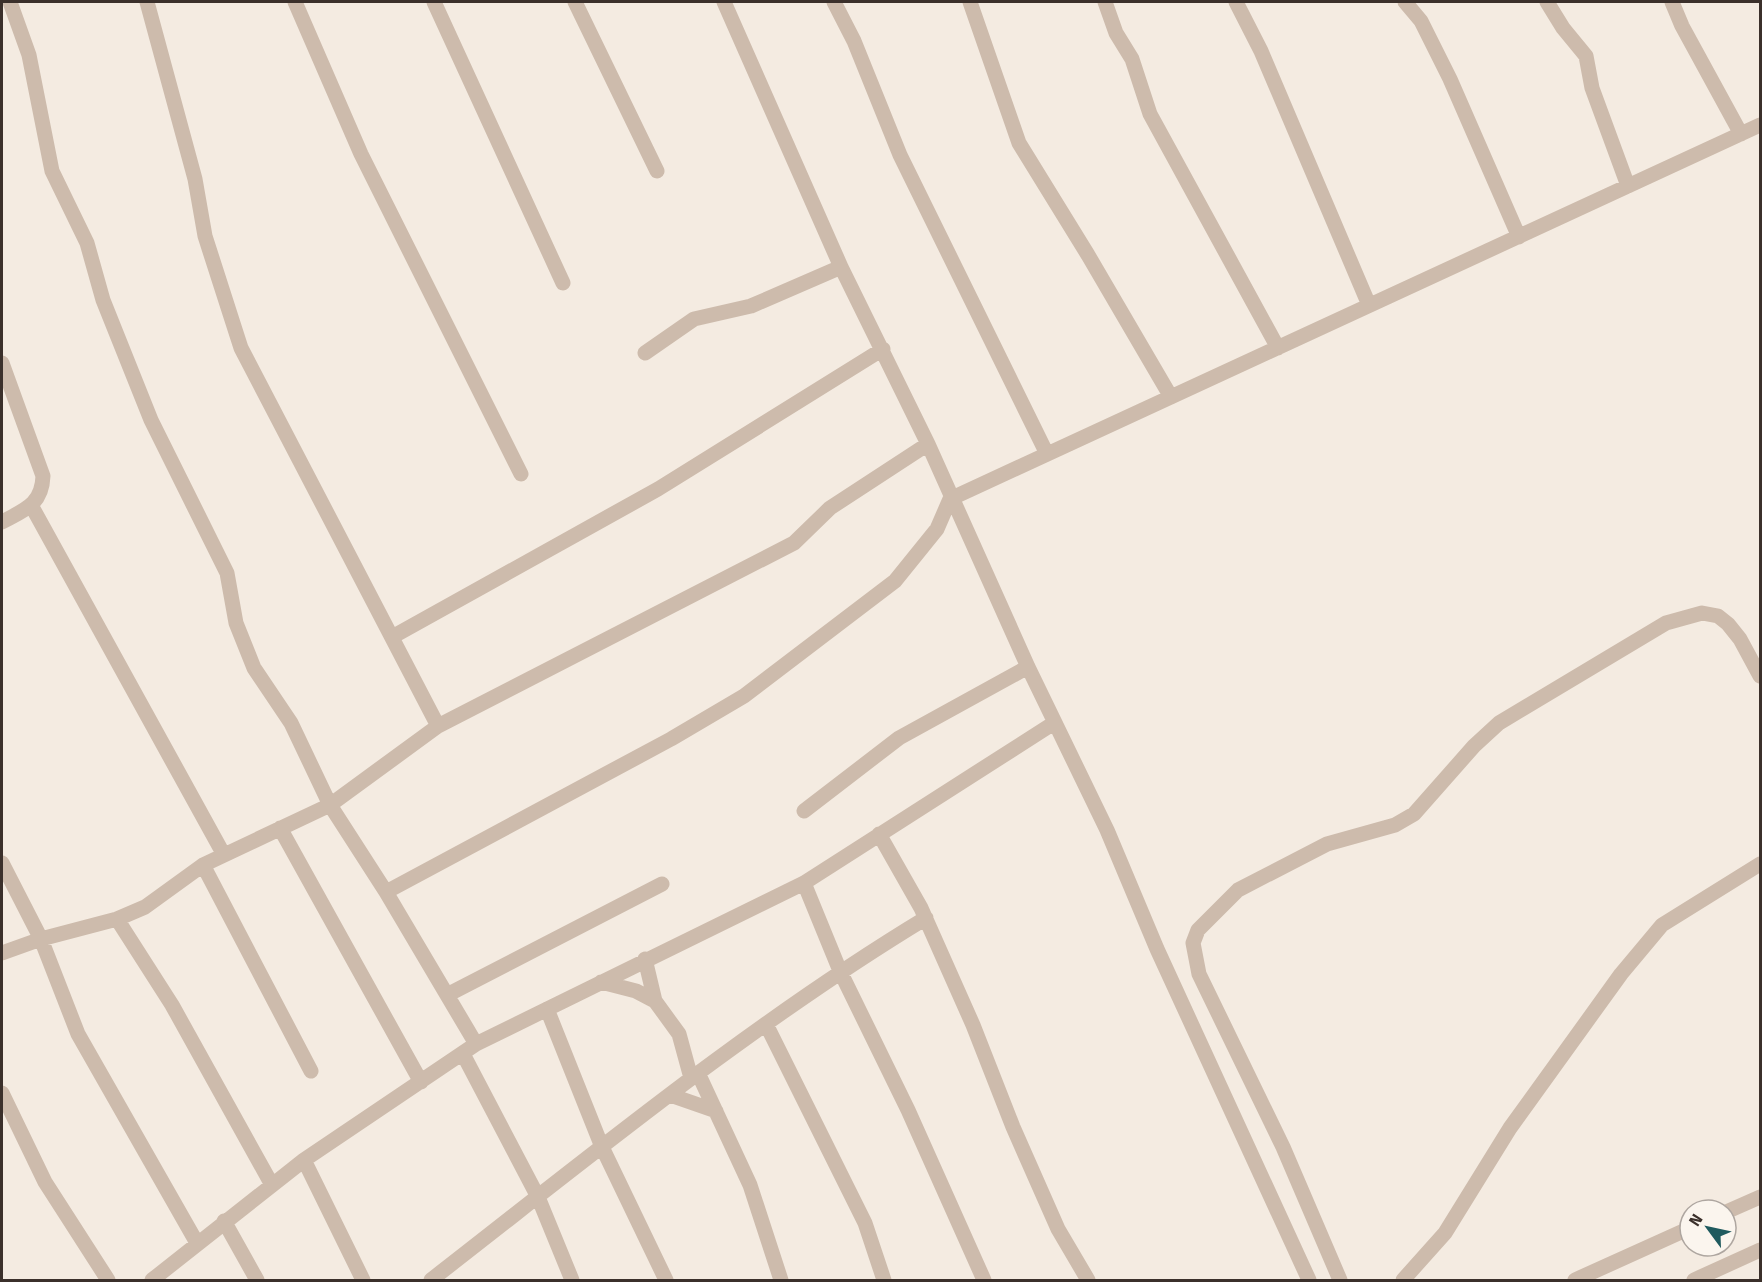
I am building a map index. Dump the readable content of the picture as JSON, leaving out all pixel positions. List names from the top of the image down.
{
  "north": "top left"
}
